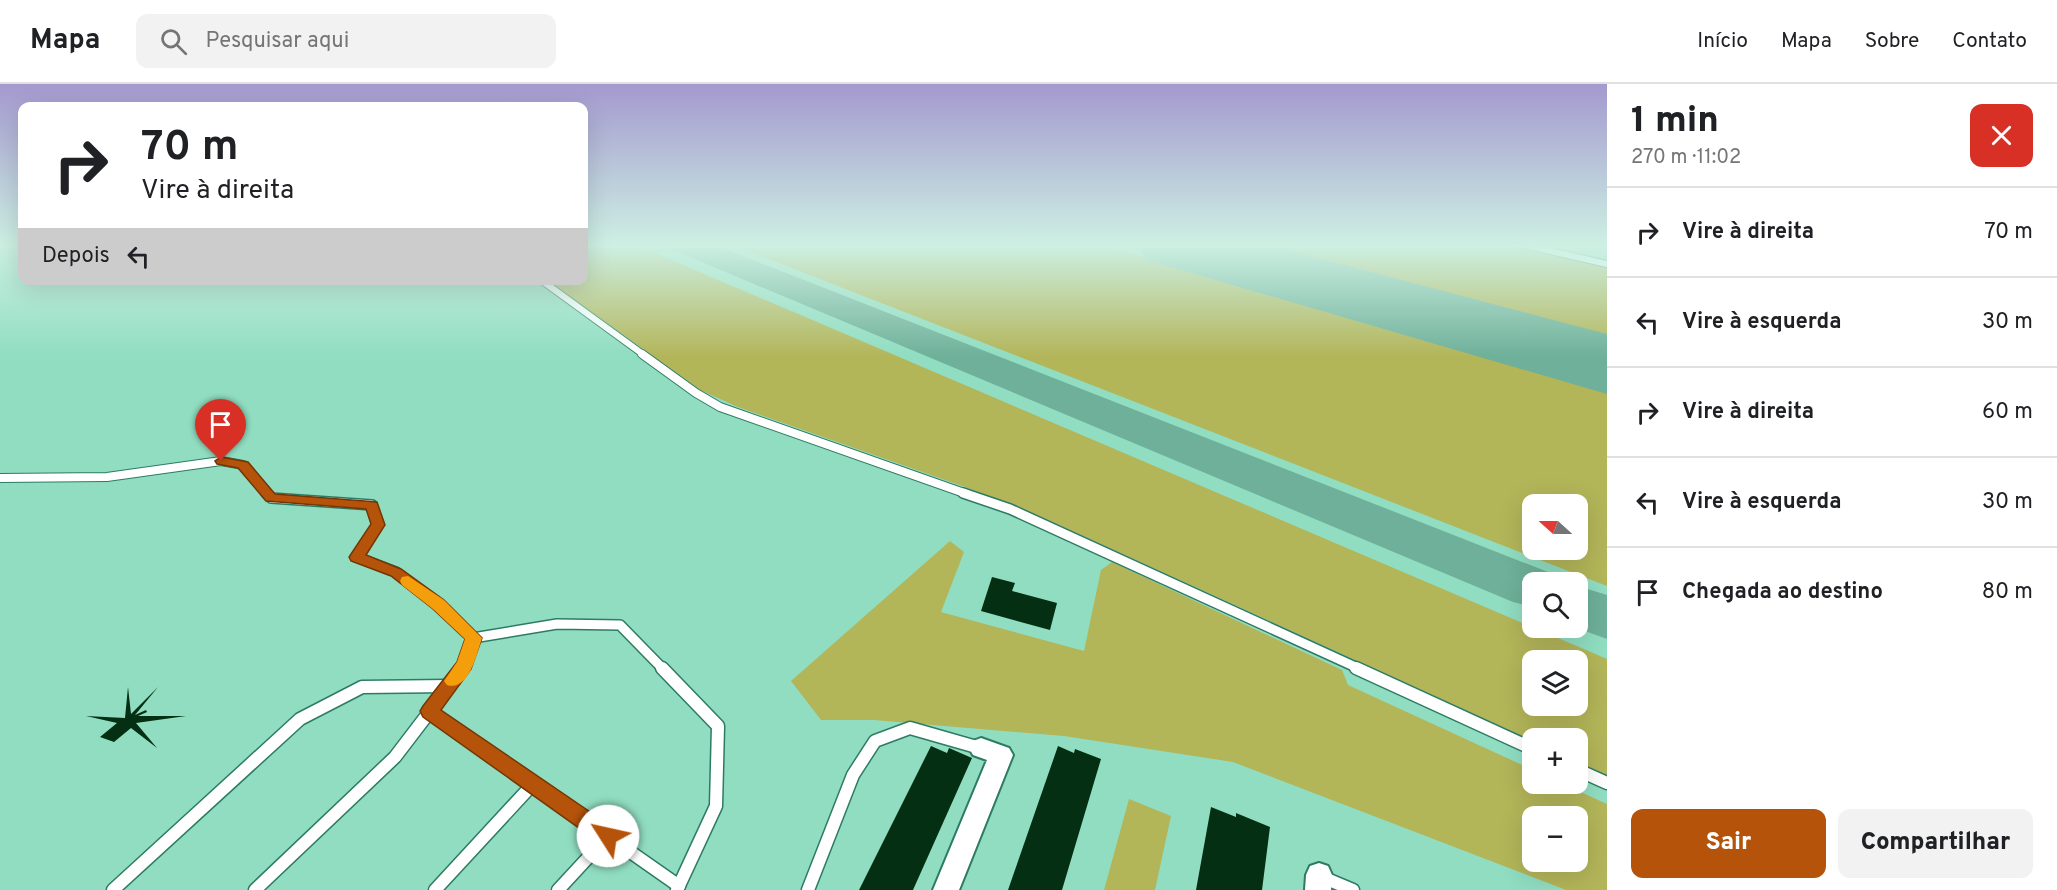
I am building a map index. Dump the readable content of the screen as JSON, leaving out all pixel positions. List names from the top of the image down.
{
  "north": "left",
  "page": {
    "header": "Mapa",
    "search": "Pesquisar aqui",
    "nav": [
      "Início",
      "Mapa",
      "Sobre",
      "Contato"
    ],
    "heading": ["1 min", "270 m · 11:02"],
    "turn": ["70 m", "Vire à direita"],
    "list": [
      {
        "name": "Vire à direita",
        "value": "70 m"
      },
      {
        "name": "Vire à esquerda",
        "value": "30 m"
      },
      {
        "name": "Vire à direita",
        "value": "60 m"
      },
      {
        "name": "Vire à esquerda",
        "value": "30 m"
      },
      {
        "name": "Chegada ao destino",
        "value": "80 m"
      }
    ],
    "then": "Depois",
    "map_buttons": ["+", "−"],
    "buttons": ["Sair", "Compartilhar"]
  }
}
